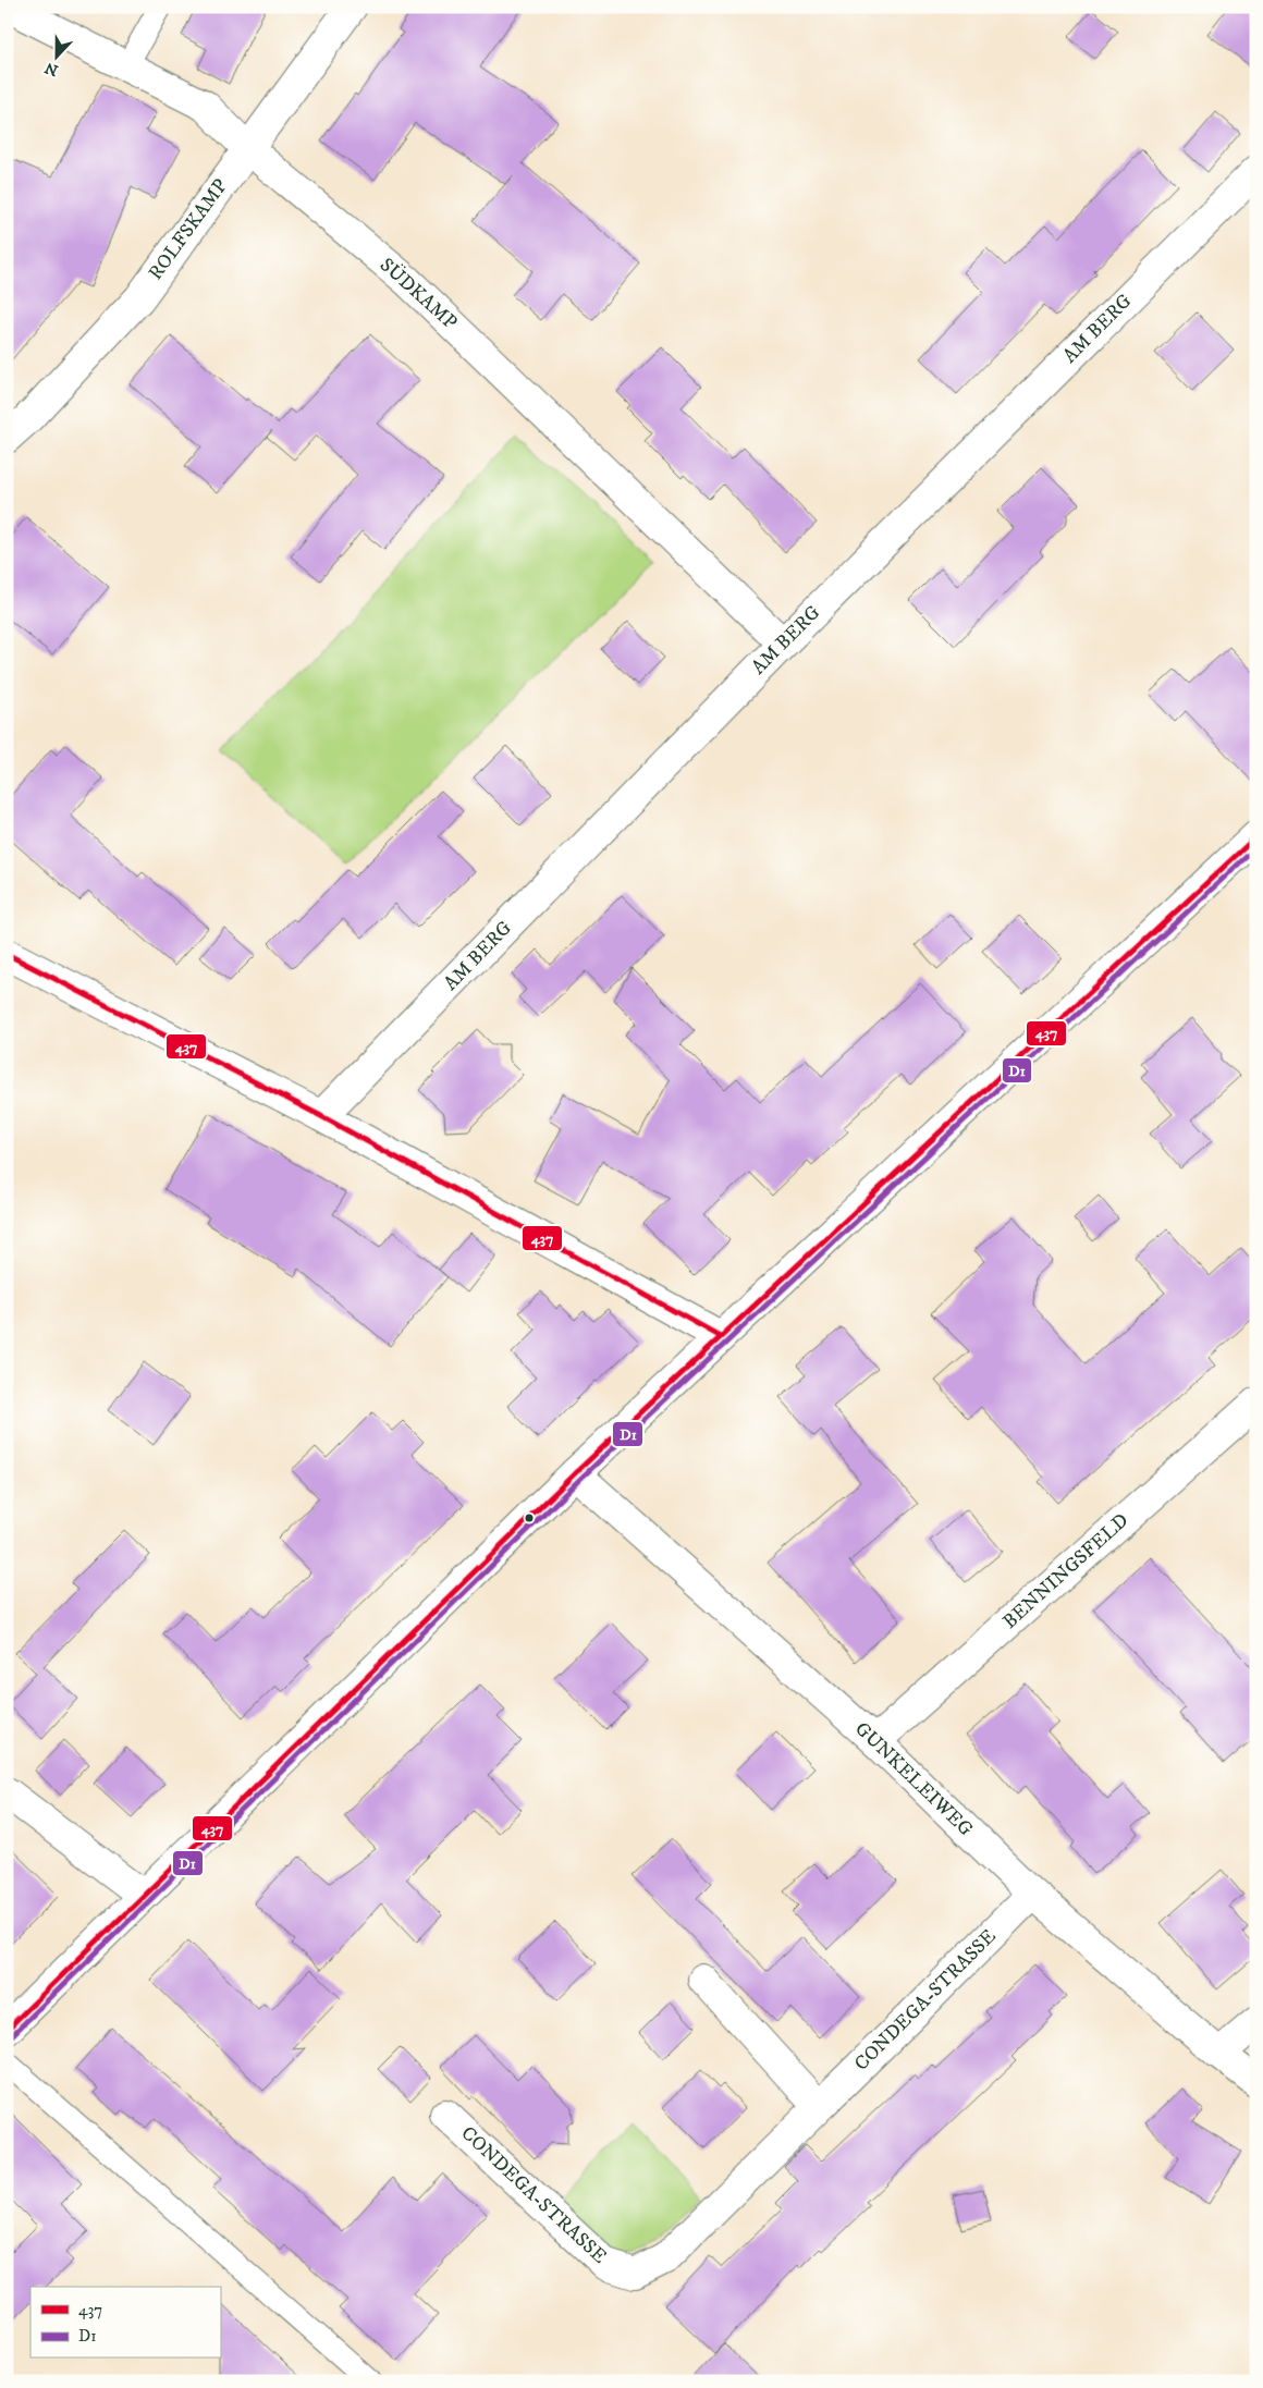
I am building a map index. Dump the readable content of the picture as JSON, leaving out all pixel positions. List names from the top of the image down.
{
  "streets": {
    "street": [
      "ROLFSKAMP",
      "SÜDKAMP",
      "AM BERG",
      "BENNINGSFELD",
      "GUNKELEIWEG",
      "CONDEGA-STRASSE"
    ]
  },
  "crossings": [
    ["ROLFSKAMP", "SÜDKAMP"],
    ["SÜDKAMP", "AM BERG"],
    ["BENNINGSFELD", "GUNKELEIWEG"],
    ["GUNKELEIWEG", "CONDEGA-STRASSE"]
  ],
  "lines": ["transit line 437", "transit line D1"],
  "legend": ["437", "D1"],
  "north": "bottom"
}
